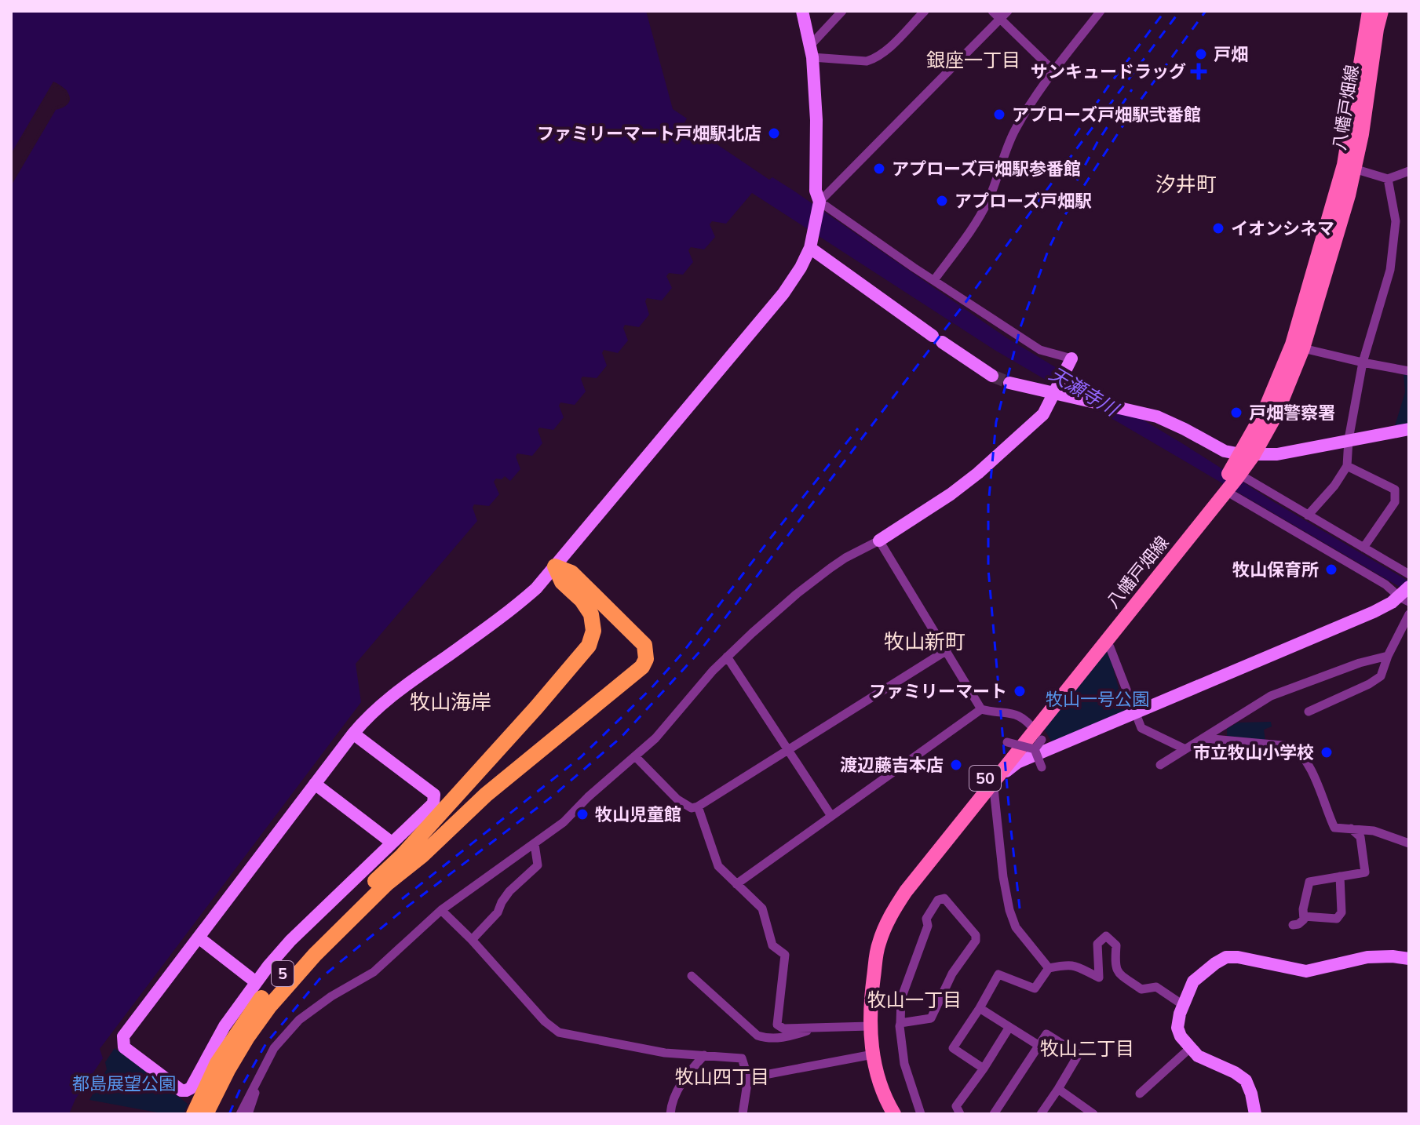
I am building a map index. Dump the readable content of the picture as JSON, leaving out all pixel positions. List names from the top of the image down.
{
  "streets": {
    "highway": ["5"],
    "main road": ["八幡戸畑線", "50"]
  },
  "districts": [
    "銀座一丁目",
    "汐井町",
    "牧山新町",
    "牧山海岸",
    "牧山一丁目",
    "牧山二丁目",
    "牧山四丁目"
  ],
  "water": ["天瀬寺川"],
  "parks": ["牧山一号公園", "都島展望公園"],
  "places": {
    "other": [
      "戸畑",
      "アプローズ戸畑駅弐番館",
      "ファミリーマート戸畑駅北店",
      "アプローズ戸畑駅参番館",
      "アプローズ戸畑駅",
      "イオンシネマ",
      "戸畑警察署",
      "牧山保育所",
      "ファミリーマート",
      "市立牧山小学校",
      "渡辺藤吉本店",
      "牧山児童館"
    ],
    "health": ["サンキュードラッグ"]
  }
}
